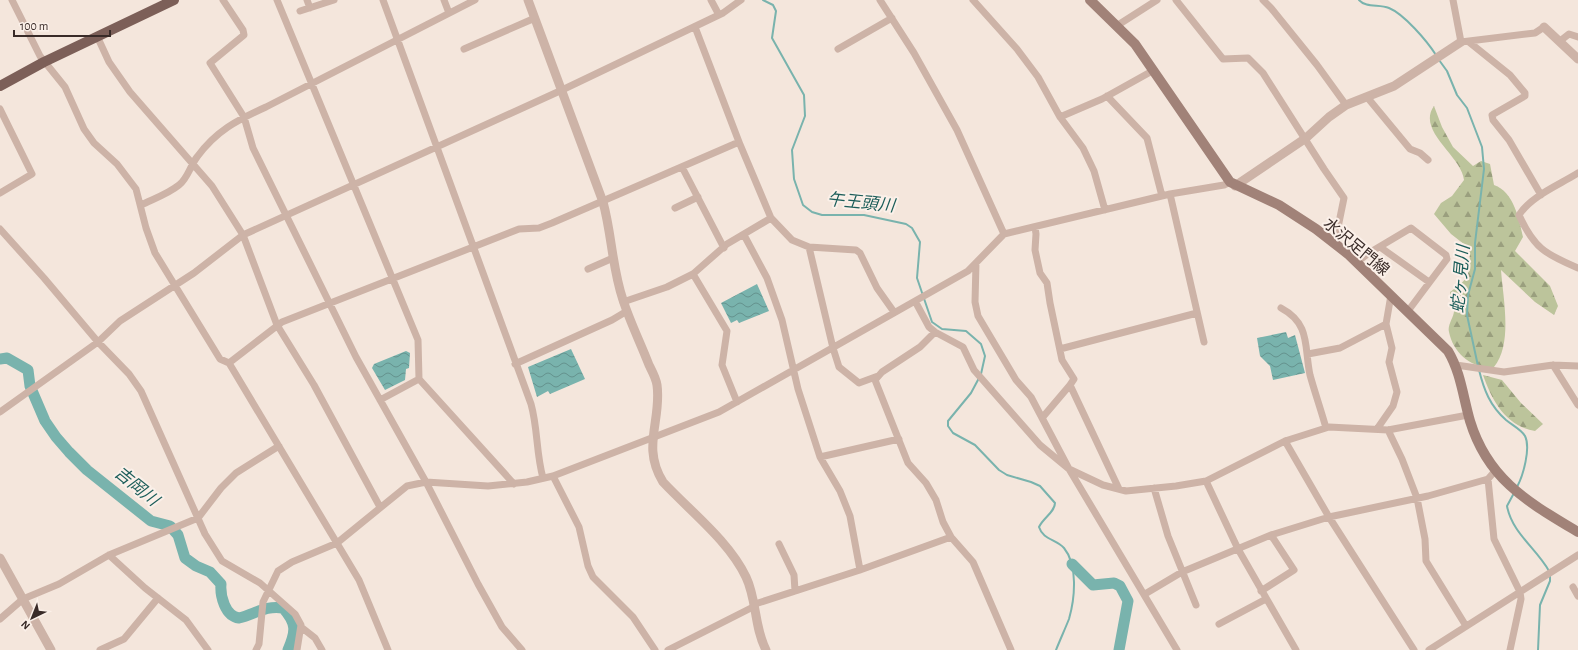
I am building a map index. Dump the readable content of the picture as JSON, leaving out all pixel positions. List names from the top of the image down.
{
  "streets": {
    "main road": ["水沢足門線"]
  },
  "water": ["午王頭川", "蛇ヶ見川", "吉岡川"],
  "scale_bar": "100 m",
  "north": "bottom left"
}
